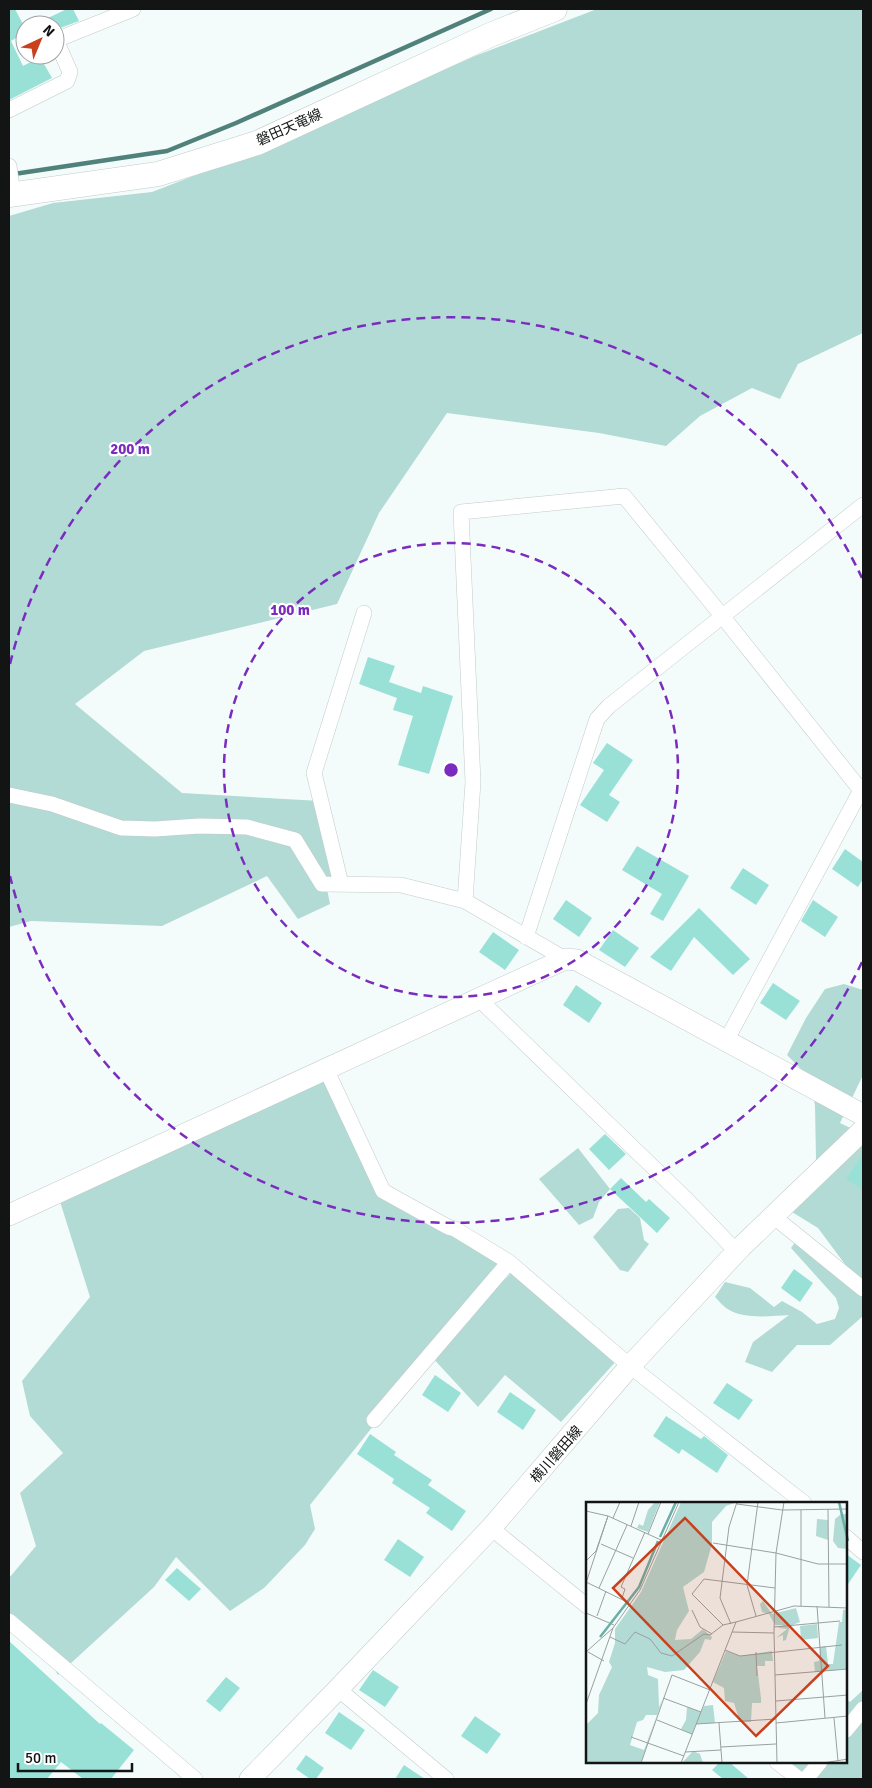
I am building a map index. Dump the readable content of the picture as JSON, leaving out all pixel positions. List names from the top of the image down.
{
  "streets": {
    "main road": ["磐田天竜線"],
    "street": ["横川磐田線"]
  },
  "scale_bar": "50 m",
  "north": "top right",
  "rings": ["200 m", "100 m"]
}
